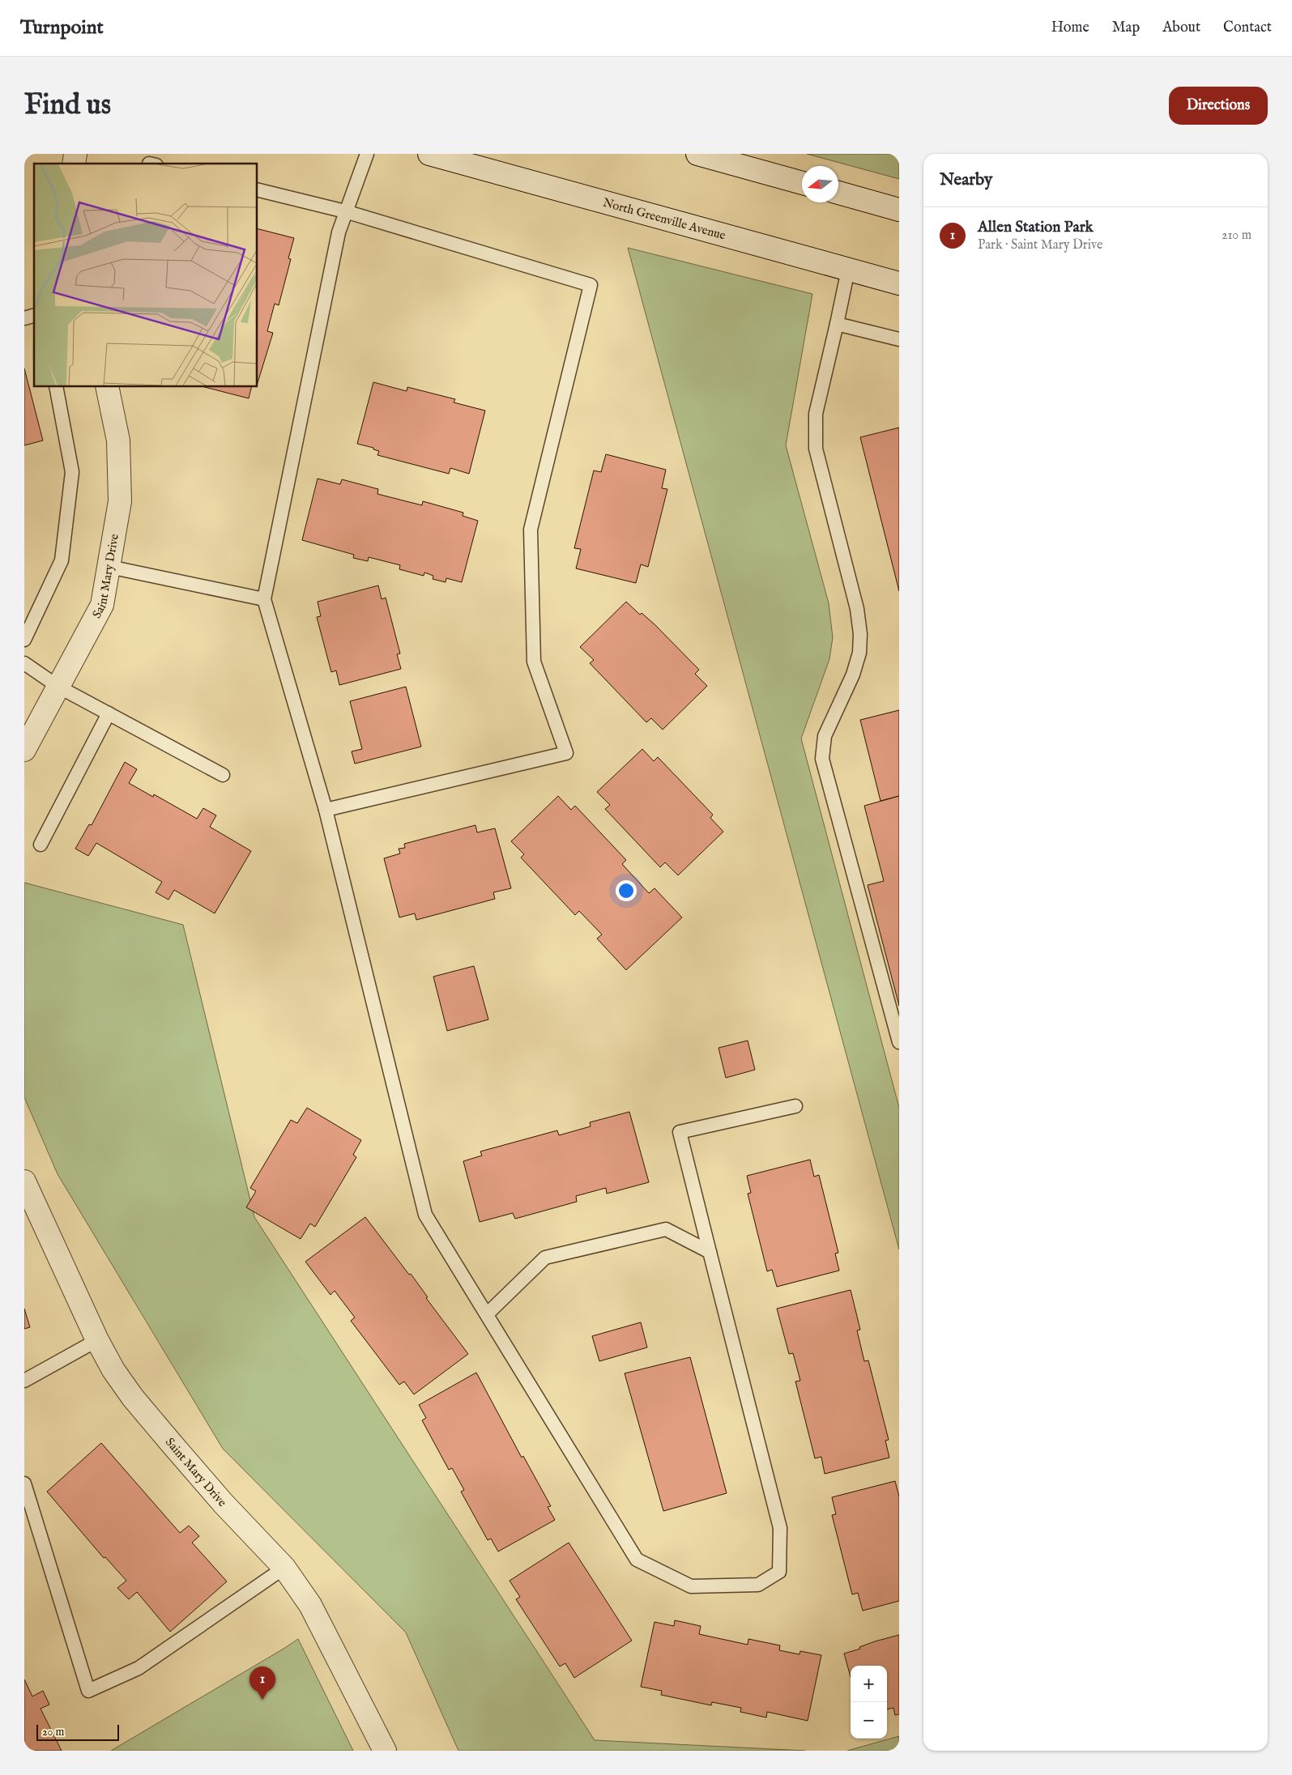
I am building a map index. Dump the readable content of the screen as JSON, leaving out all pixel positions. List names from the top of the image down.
{
  "streets": {
    "street": ["North Greenville Avenue", "Saint Mary Drive"]
  },
  "scale_bar": "20 m",
  "north": "left",
  "page": {
    "header": "Turnpoint",
    "nav": [
      "Home",
      "Map",
      "About",
      "Contact"
    ],
    "buttons": "Directions",
    "title": "Find us",
    "heading": "Nearby",
    "list": [
      {
        "mark": "1",
        "name": "Allen Station Park",
        "note": "Park · Saint Mary Drive",
        "value": "210 m"
      }
    ],
    "map_buttons": ["+", "−"],
    "pins": "1",
    "scale": "20 m"
  }
}
